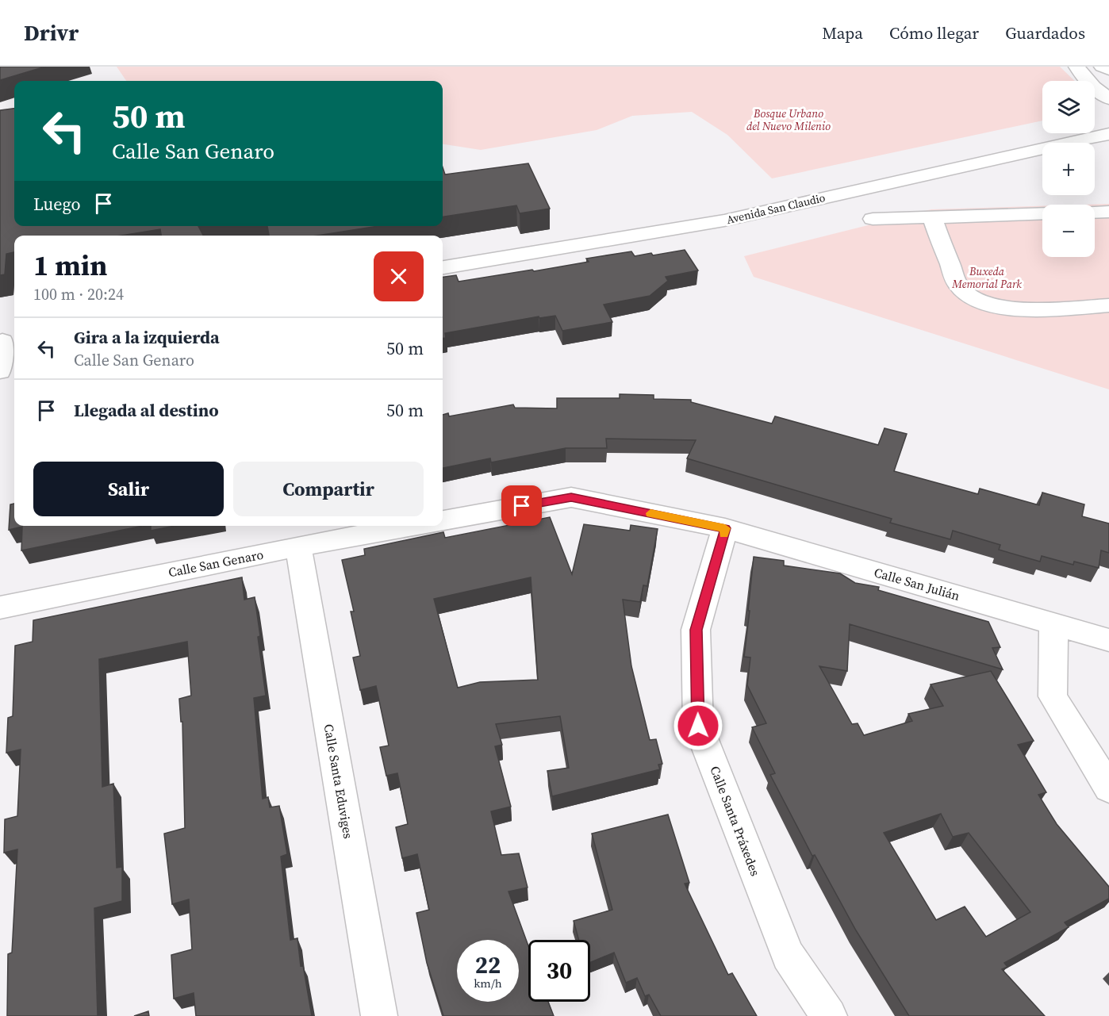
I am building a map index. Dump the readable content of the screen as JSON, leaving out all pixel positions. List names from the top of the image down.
{
  "streets": {
    "street": [
      "Avenida San Claudio",
      "Calle San Genaro",
      "Calle San Julián",
      "Calle Santa Eduviges",
      "Calle Santa Práxedes"
    ]
  },
  "crossings": [
    ["Calle San Genaro", "Calle Santa Eduviges"],
    ["Calle San Julián", "Calle Santa Práxedes"]
  ],
  "parks": ["Bosque Urbano del Nuevo Milenio", "Buxeda Memorial Park"],
  "page": {
    "header": "Drivr",
    "nav": ["Mapa", "Cómo llegar", "Guardados"],
    "map_buttons": ["+", "−"],
    "turn": ["50 m", "Calle San Genaro"],
    "then": "Luego",
    "heading": ["1 min", "100 m · 20:24"],
    "list": [
      {
        "name": "Gira a la izquierda",
        "note": "Calle San Genaro",
        "value": "50 m"
      },
      {
        "name": "Llegada al destino",
        "value": "50 m"
      }
    ],
    "buttons": ["Salir", "Compartir"],
    "speed": "22 km/h",
    "limit": "30"
  }
}
